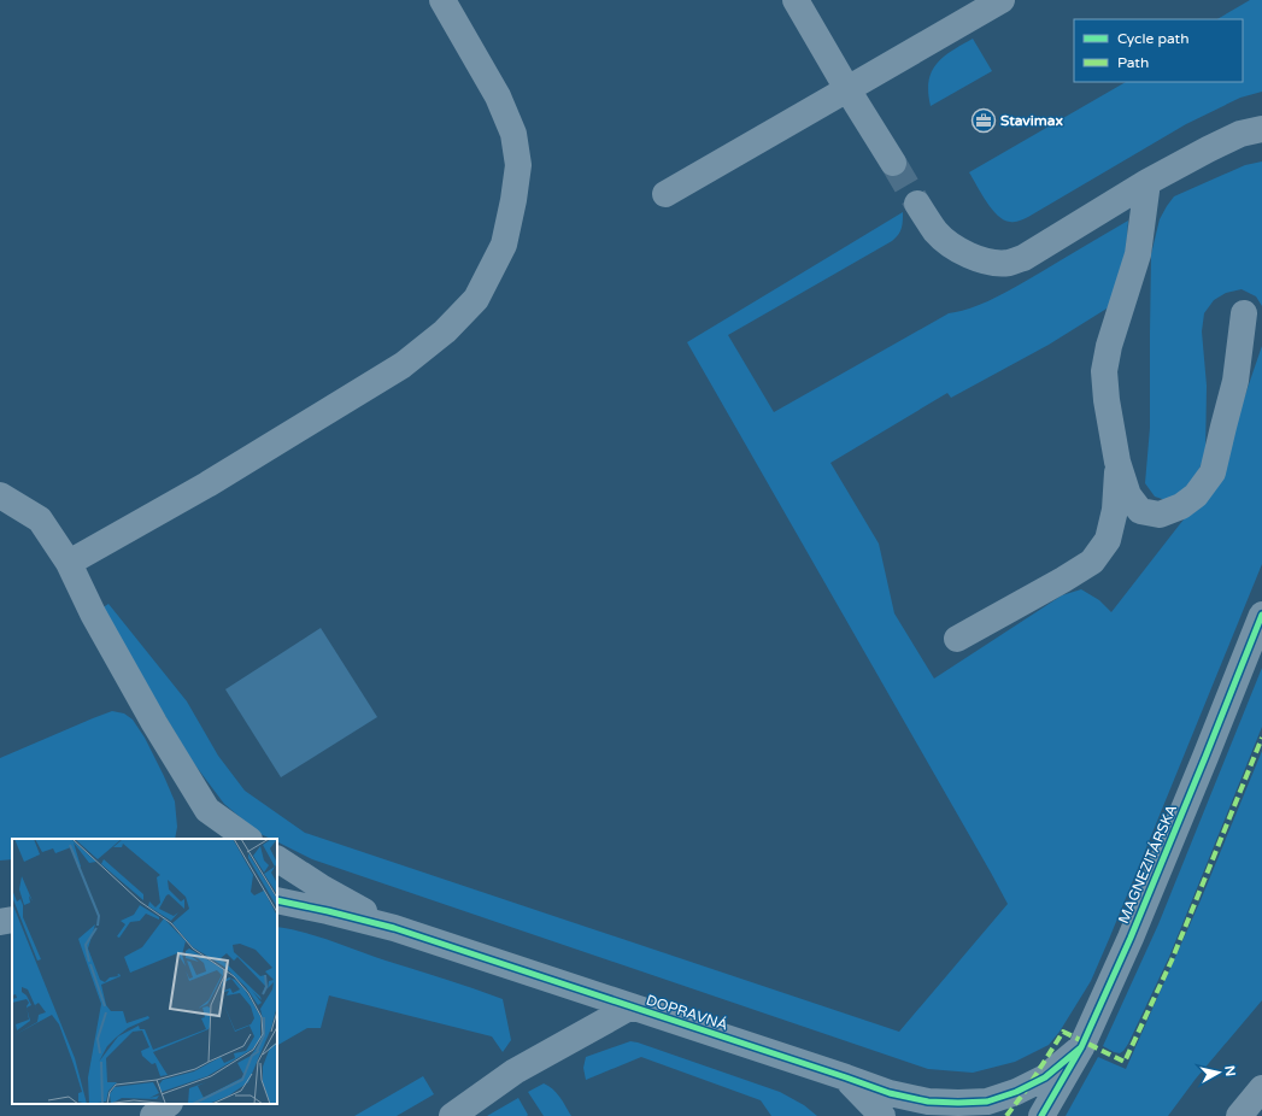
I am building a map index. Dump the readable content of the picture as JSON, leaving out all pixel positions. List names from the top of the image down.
{
  "streets": {
    "street": ["MAGNEZITÁRSKA", "DOPRAVNÁ"]
  },
  "crossings": [
    ["MAGNEZITÁRSKA", "DOPRAVNÁ"]
  ],
  "places": {
    "office": ["Stavimax"]
  },
  "legend": ["Cycle path", "Path"],
  "north": "right"
}
